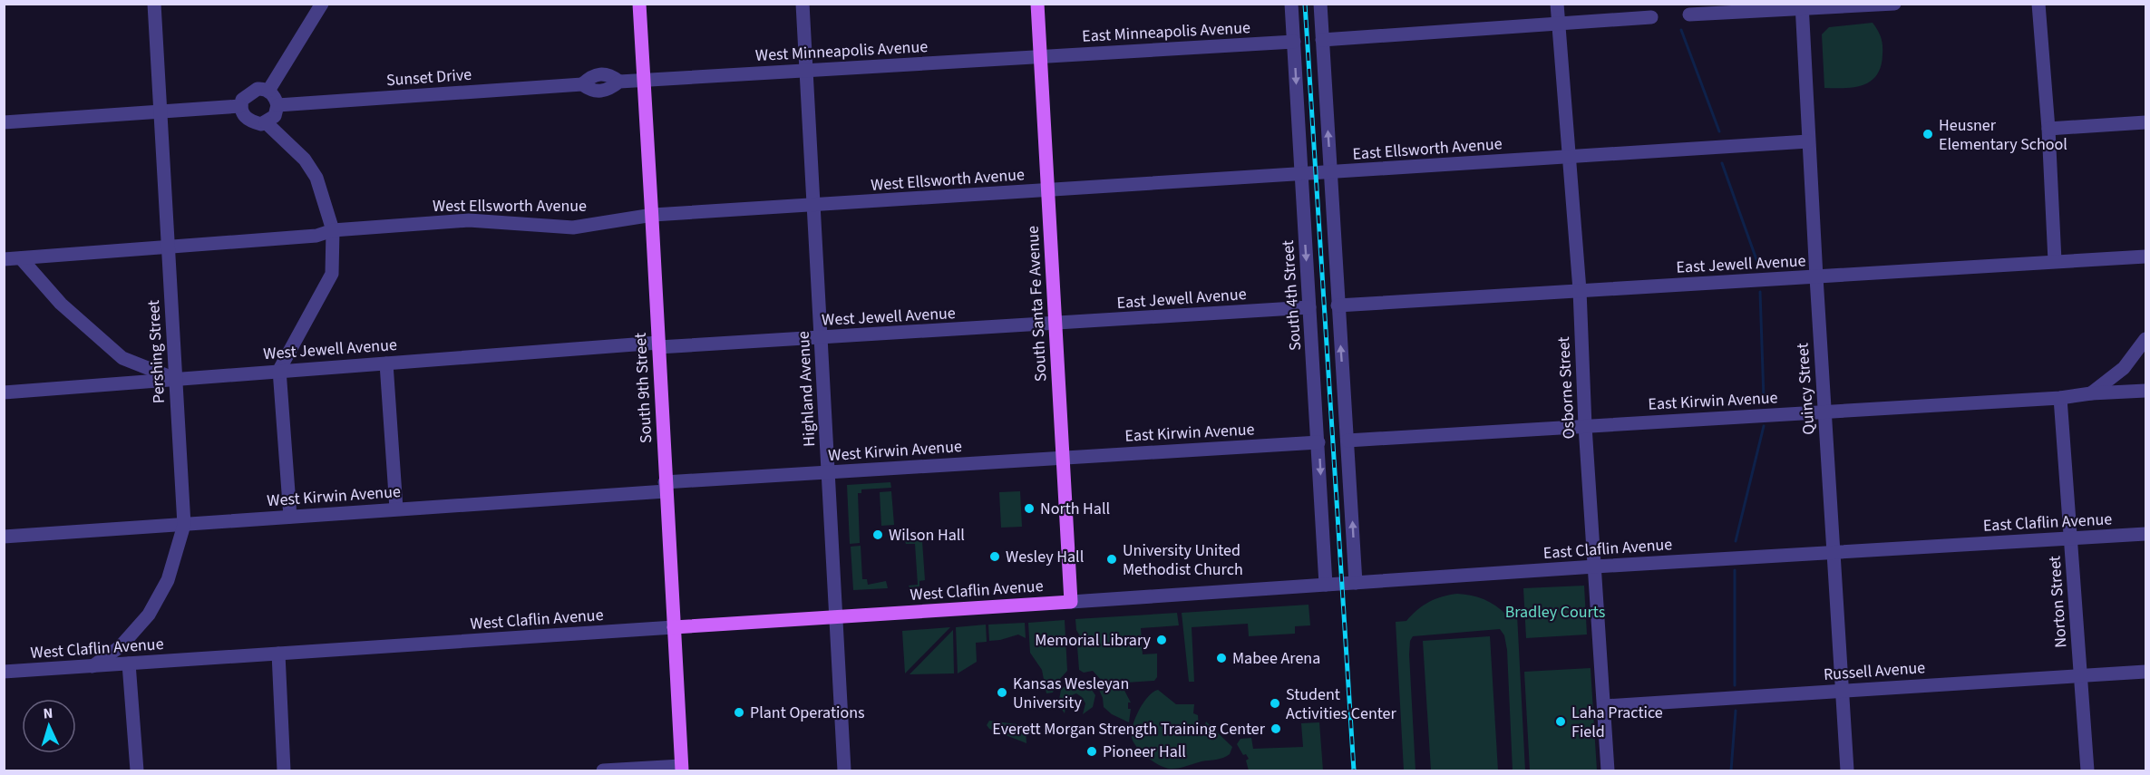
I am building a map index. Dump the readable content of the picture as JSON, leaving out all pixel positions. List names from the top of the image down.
{
  "streets": {
    "main road": ["South Santa Fe Avenue", "South 9th Street", "West Claflin Avenue"],
    "street": [
      "East Minneapolis Avenue",
      "West Minneapolis Avenue",
      "Sunset Drive",
      "East Ellsworth Avenue",
      "West Ellsworth Avenue",
      "East Jewell Avenue",
      "South 4th Street",
      "West Jewell Avenue",
      "Pershing Street",
      "Osborne Street",
      "Highland Avenue",
      "Quincy Street",
      "East Kirwin Avenue",
      "West Kirwin Avenue",
      "East Claflin Avenue",
      "Norton Street",
      "Russell Avenue"
    ]
  },
  "crossings": [
    ["East Minneapolis Avenue", "West Minneapolis Avenue"],
    ["East Minneapolis Avenue", "South 4th Street"],
    ["East Minneapolis Avenue", "South Santa Fe Avenue"],
    ["West Minneapolis Avenue", "Sunset Drive"],
    ["West Minneapolis Avenue", "South Santa Fe Avenue"],
    ["West Minneapolis Avenue", "South 9th Street"],
    ["West Minneapolis Avenue", "Highland Avenue"],
    ["Sunset Drive", "South 9th Street"],
    ["East Ellsworth Avenue", "West Ellsworth Avenue"],
    ["East Ellsworth Avenue", "South 4th Street"],
    ["East Ellsworth Avenue", "South Santa Fe Avenue"],
    ["East Ellsworth Avenue", "Osborne Street"],
    ["East Ellsworth Avenue", "Quincy Street"],
    ["West Ellsworth Avenue", "South Santa Fe Avenue"],
    ["West Ellsworth Avenue", "Pershing Street"],
    ["West Ellsworth Avenue", "South 9th Street"],
    ["West Ellsworth Avenue", "Highland Avenue"],
    ["East Jewell Avenue", "South 4th Street"],
    ["East Jewell Avenue", "South Santa Fe Avenue"],
    ["East Jewell Avenue", "West Jewell Avenue"],
    ["East Jewell Avenue", "Osborne Street"],
    ["East Jewell Avenue", "Quincy Street"],
    ["South 4th Street", "East Kirwin Avenue"],
    ["South 4th Street", "East Claflin Avenue"],
    ["South Santa Fe Avenue", "West Jewell Avenue"],
    ["South Santa Fe Avenue", "East Kirwin Avenue"],
    ["South Santa Fe Avenue", "West Kirwin Avenue"],
    ["South Santa Fe Avenue", "East Claflin Avenue"],
    ["South Santa Fe Avenue", "West Claflin Avenue"],
    ["West Jewell Avenue", "Pershing Street"],
    ["West Jewell Avenue", "South 9th Street"],
    ["West Jewell Avenue", "Highland Avenue"],
    ["Pershing Street", "West Kirwin Avenue"],
    ["Pershing Street", "West Claflin Avenue"],
    ["South 9th Street", "West Kirwin Avenue"],
    ["South 9th Street", "West Claflin Avenue"],
    ["Osborne Street", "East Kirwin Avenue"],
    ["Osborne Street", "East Claflin Avenue"],
    ["Osborne Street", "Russell Avenue"],
    ["Highland Avenue", "West Kirwin Avenue"],
    ["Highland Avenue", "West Claflin Avenue"],
    ["Quincy Street", "East Kirwin Avenue"],
    ["Quincy Street", "East Claflin Avenue"],
    ["Quincy Street", "Russell Avenue"],
    ["East Kirwin Avenue", "West Kirwin Avenue"],
    ["East Kirwin Avenue", "Norton Street"],
    ["East Claflin Avenue", "West Claflin Avenue"],
    ["East Claflin Avenue", "Norton Street"],
    ["Norton Street", "Russell Avenue"]
  ],
  "parks": ["Bradley Courts"],
  "places": [
    "Heusner Elementary School",
    "North Hall",
    "Wilson Hall",
    "Wesley Hall",
    "University United Methodist Church",
    "Memorial Library",
    "Mabee Arena",
    "Kansas Wesleyan University",
    "Student Activities Center",
    "Plant Operations",
    "Laha Practice Field",
    "Everett Morgan Strength Training Center",
    "Pioneer Hall"
  ],
  "north": "top"
}
